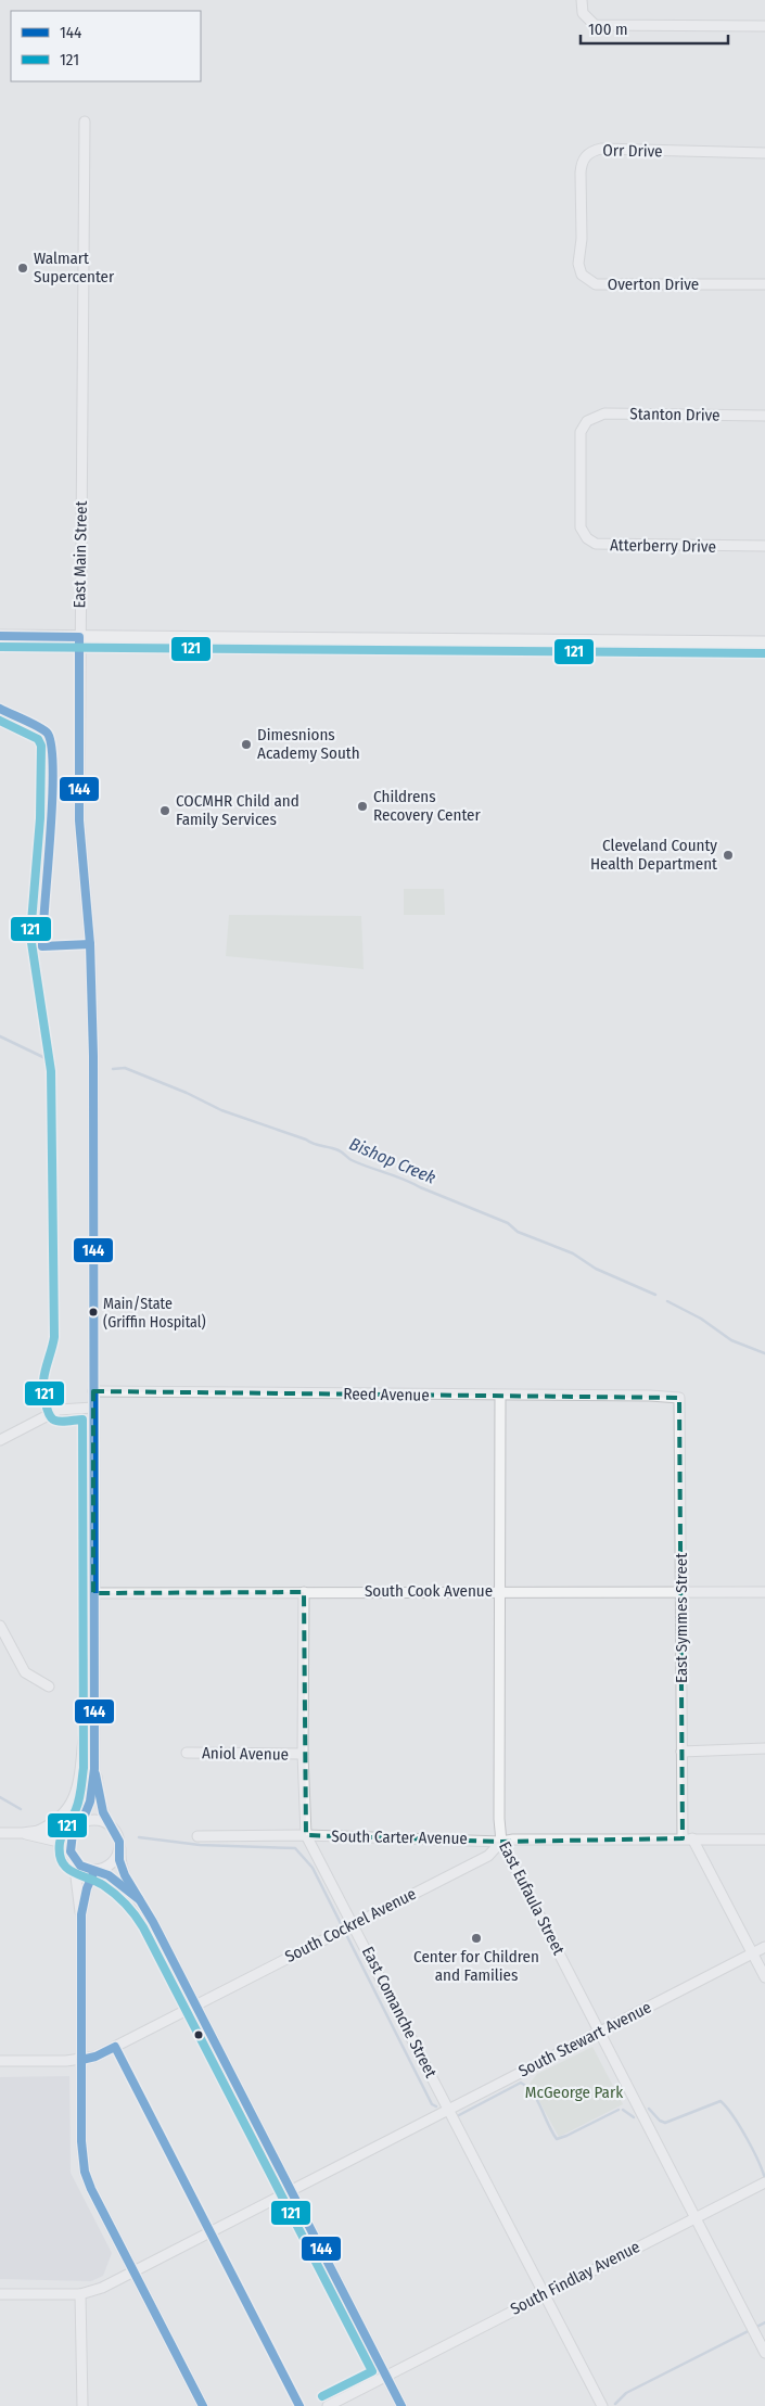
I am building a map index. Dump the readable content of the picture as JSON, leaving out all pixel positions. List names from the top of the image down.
{
  "streets": {
    "street": [
      "Orr Drive",
      "Overton Drive",
      "Stanton Drive",
      "Atterberry Drive",
      "East Main Street",
      "Reed Avenue",
      "South Cook Avenue",
      "East Symmes Street",
      "Aniol Avenue",
      "South Carter Avenue",
      "East Eufaula Street",
      "South Cockrel Avenue",
      "East Comanche Street",
      "South Stewart Avenue",
      "South Findlay Avenue"
    ]
  },
  "crossings": [
    ["Orr Drive", "Overton Drive"],
    ["Stanton Drive", "Atterberry Drive"],
    ["East Main Street", "Reed Avenue"],
    ["East Main Street", "South Cook Avenue"],
    ["Reed Avenue", "East Symmes Street"],
    ["Reed Avenue", "East Eufaula Street"],
    ["South Cook Avenue", "East Symmes Street"],
    ["South Cook Avenue", "East Eufaula Street"],
    ["South Cook Avenue", "East Comanche Street"],
    ["East Symmes Street", "South Carter Avenue"],
    ["East Symmes Street", "South Stewart Avenue"],
    ["Aniol Avenue", "East Comanche Street"],
    ["South Carter Avenue", "East Eufaula Street"],
    ["South Carter Avenue", "South Cockrel Avenue"],
    ["South Carter Avenue", "East Comanche Street"],
    ["East Eufaula Street", "South Cockrel Avenue"],
    ["East Eufaula Street", "South Stewart Avenue"],
    ["East Eufaula Street", "South Findlay Avenue"],
    ["South Cockrel Avenue", "East Comanche Street"],
    ["East Comanche Street", "South Stewart Avenue"],
    ["East Comanche Street", "South Findlay Avenue"]
  ],
  "water": ["Bishop Creek"],
  "parks": ["McGeorge Park"],
  "places": [
    "Walmart Supercenter",
    "Dimesnions Academy South",
    "Childrens Recovery Center",
    "COCMHR Child and Family Services",
    "Cleveland County Health Department",
    "Main/State (Griffin Hospital)",
    "Center for Children and Families"
  ],
  "lines": ["transit line 144", "transit line 121"],
  "legend": ["144", "121"],
  "scale_bar": "100 m"
}
